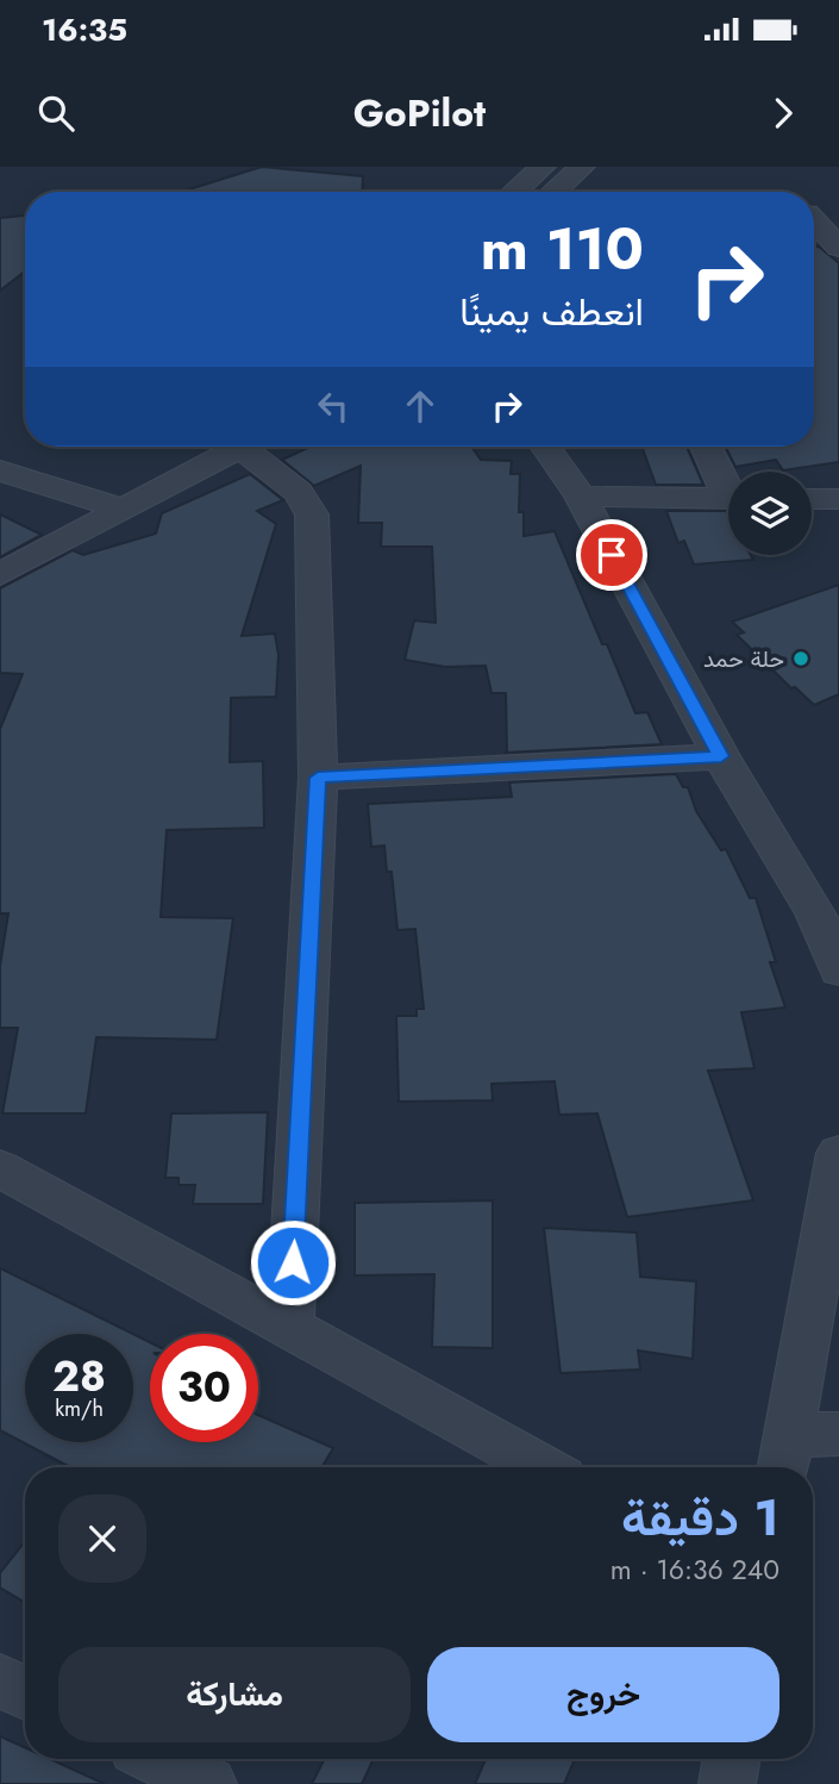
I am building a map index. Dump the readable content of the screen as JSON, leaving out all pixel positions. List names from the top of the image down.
{
  "places": ["حلة حمد"],
  "page": {
    "status": "16:35",
    "header": "GoPilot",
    "turn": ["110 m", "انعطف يمينًا"],
    "speed": "28 km/h",
    "limit": "30",
    "heading": ["1 دقيقة", "240 m · 16:36"],
    "buttons": ["خروج", "مشاركة"]
  }
}
